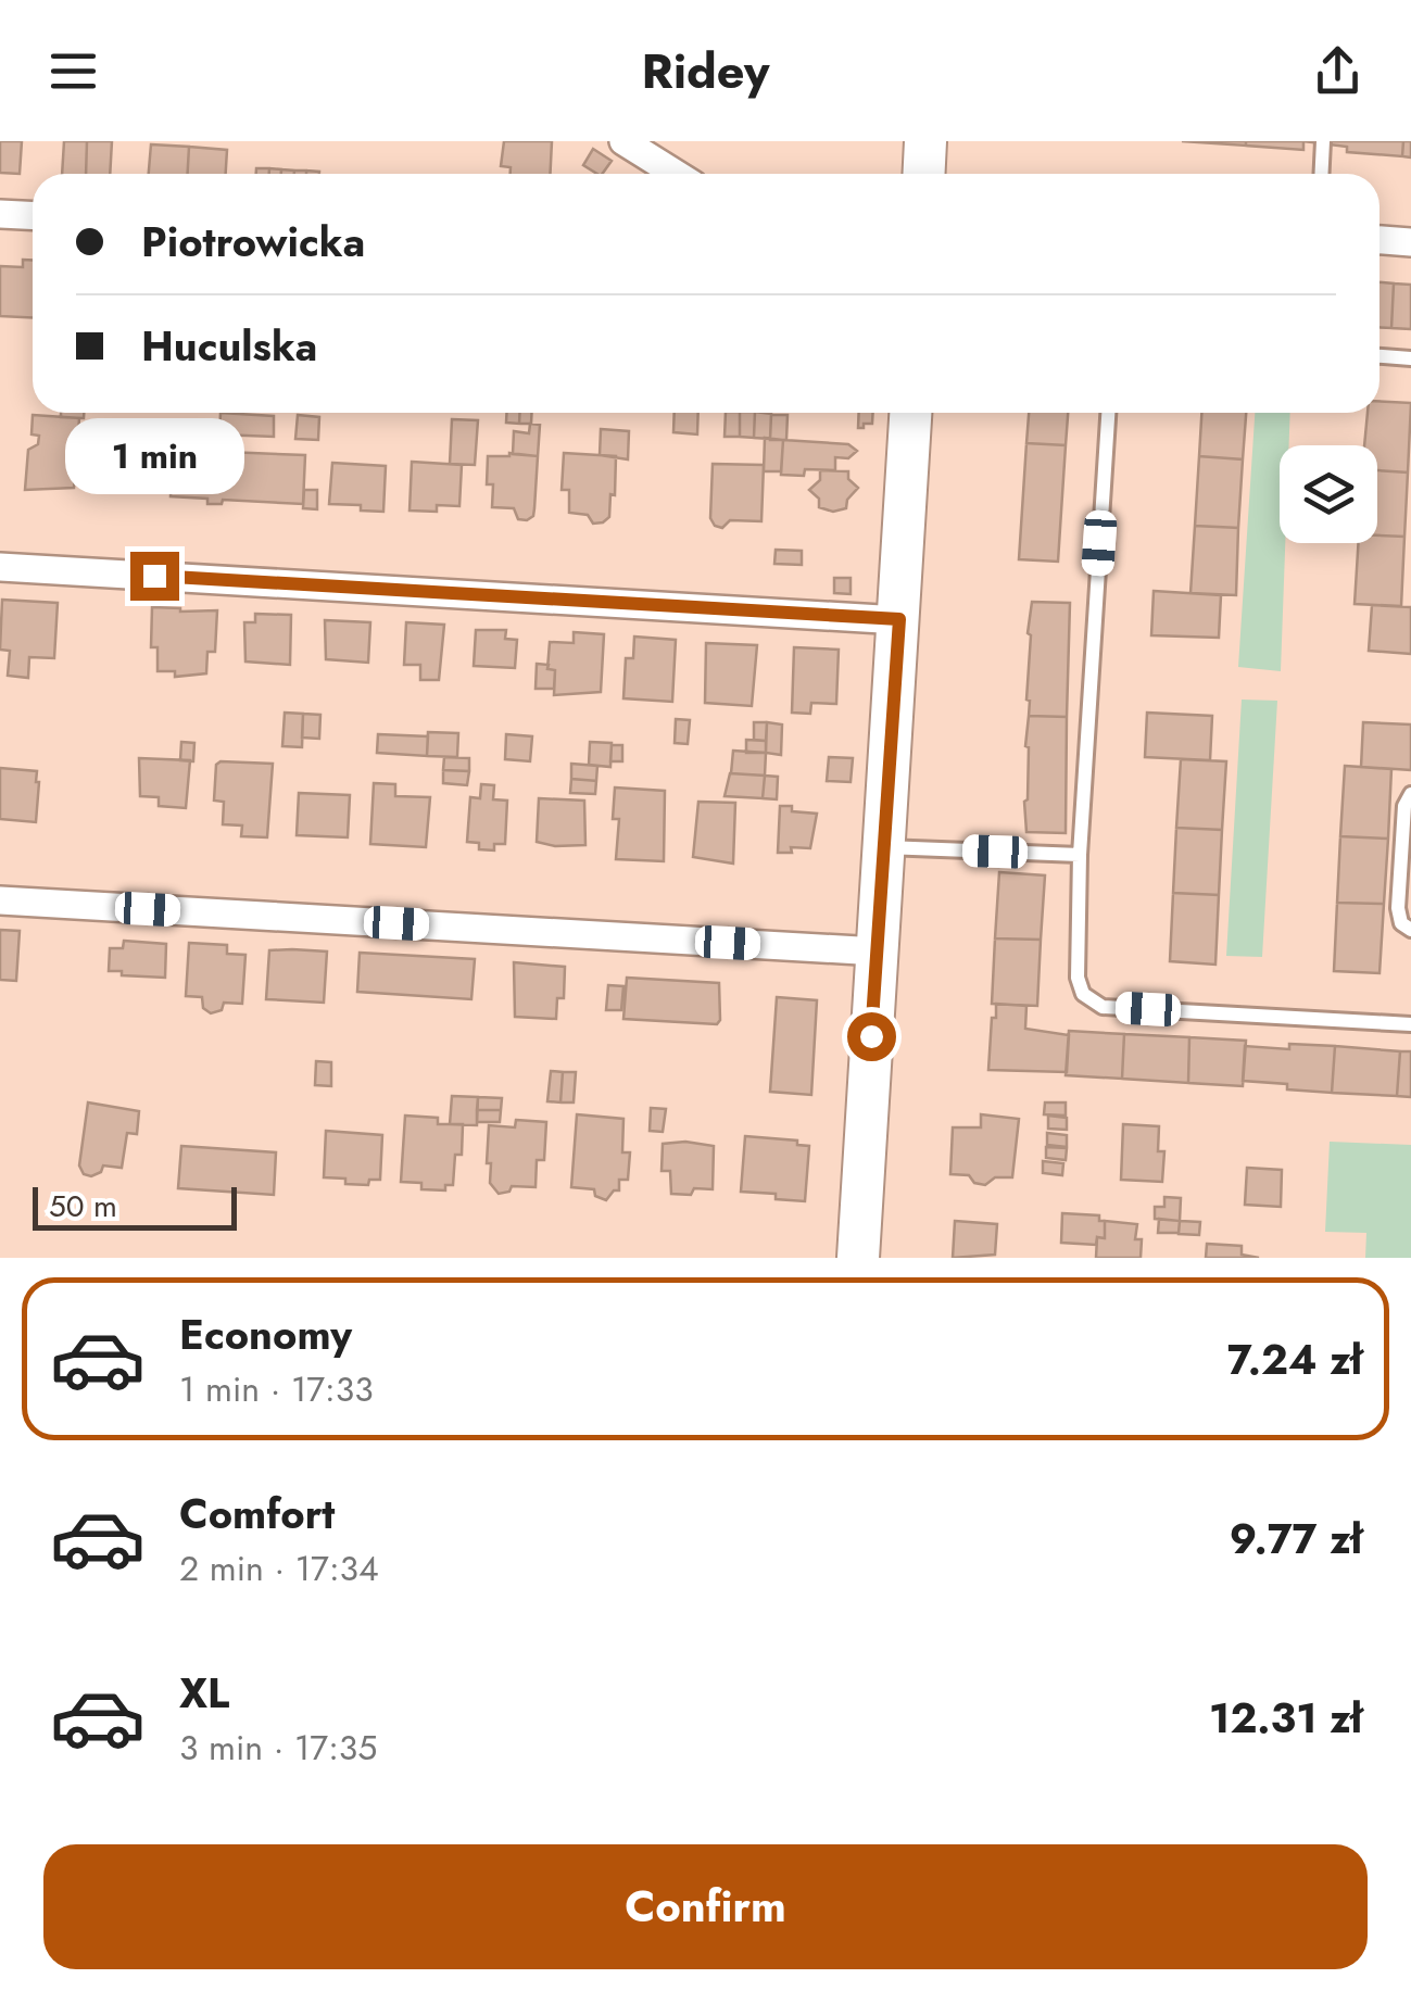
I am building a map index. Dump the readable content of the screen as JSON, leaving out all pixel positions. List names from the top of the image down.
{
  "scale_bar": "50 m",
  "page": {
    "header": "Ridey",
    "banner": ["Piotrowicka", "Huculska"],
    "bubble": "1 min",
    "scale": "50 m",
    "list": [
      {
        "name": "Economy",
        "note": "1 min · 17:33",
        "value": "7.24 zł"
      },
      {
        "name": "Comfort",
        "note": "2 min · 17:34",
        "value": "9.77 zł"
      },
      {
        "name": "XL",
        "note": "3 min · 17:35",
        "value": "12.31 zł"
      }
    ],
    "buttons": "Confirm"
  }
}
